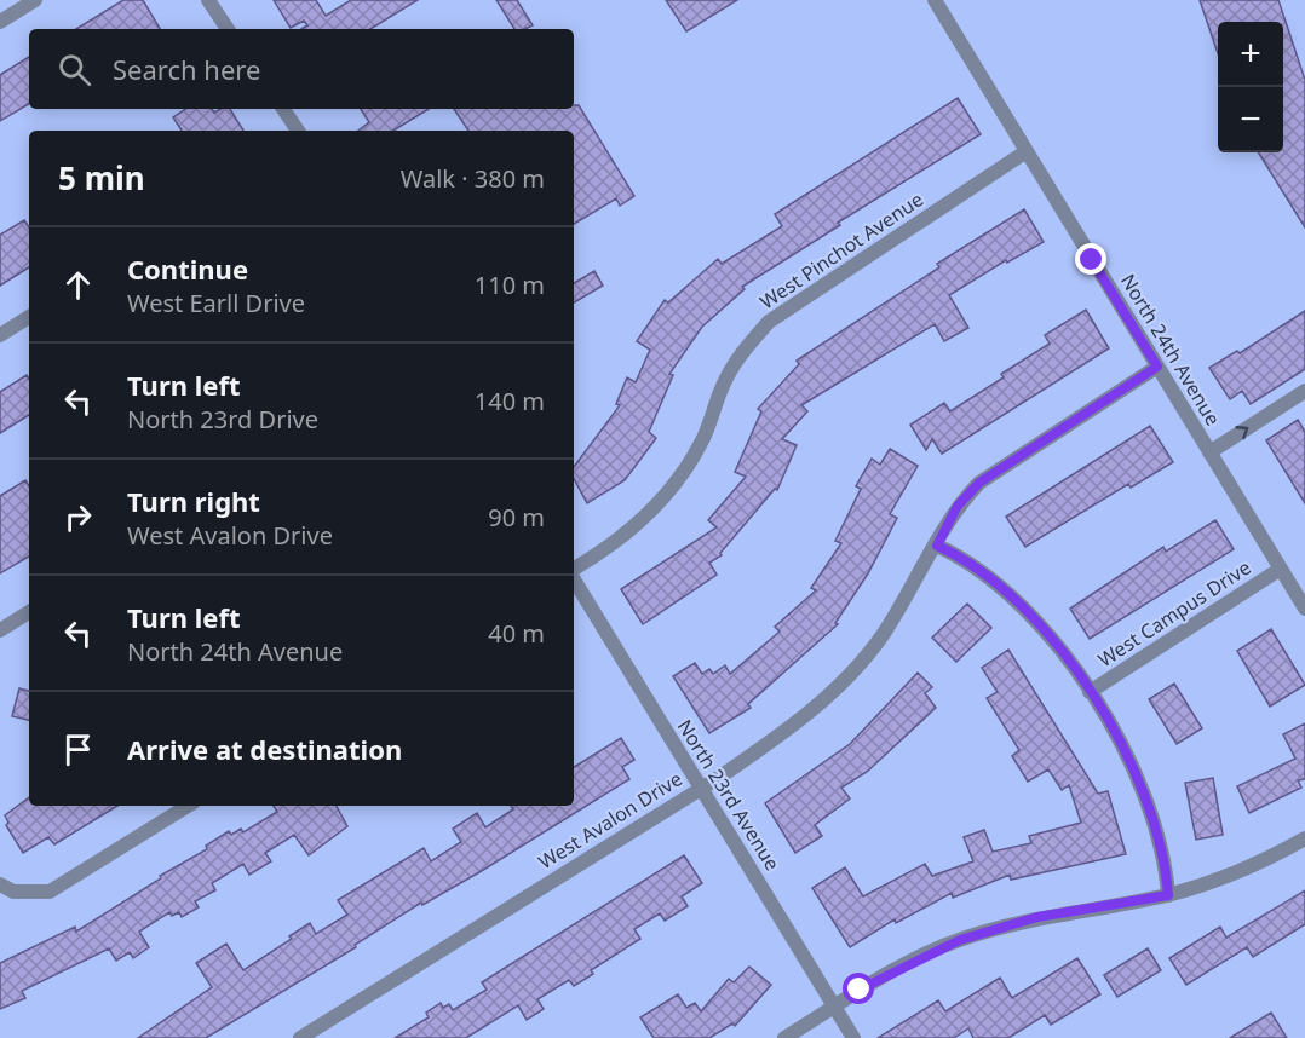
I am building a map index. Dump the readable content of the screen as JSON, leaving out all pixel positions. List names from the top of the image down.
{
  "streets": {
    "street": [
      "West Pinchot Avenue",
      "North 24th Avenue",
      "West Campus Drive",
      "North 23rd Avenue",
      "West Avalon Drive"
    ]
  },
  "crossings": [
    ["West Pinchot Avenue", "North 24th Avenue"],
    ["North 24th Avenue", "West Campus Drive"],
    ["North 24th Avenue", "West Avalon Drive"],
    ["North 23rd Avenue", "West Avalon Drive"]
  ],
  "page": {
    "map_buttons": ["+", "−"],
    "search": "Search here",
    "heading": ["5 min", "Walk · 380 m"],
    "list": [
      ["Continue", "West Earll Drive", "110 m"],
      ["Turn left", "North 23rd Drive", "140 m"],
      ["Turn right", "West Avalon Drive", "90 m"],
      ["Turn left", "North 24th Avenue", "40 m"],
      "Arrive at destination"
    ]
  }
}
